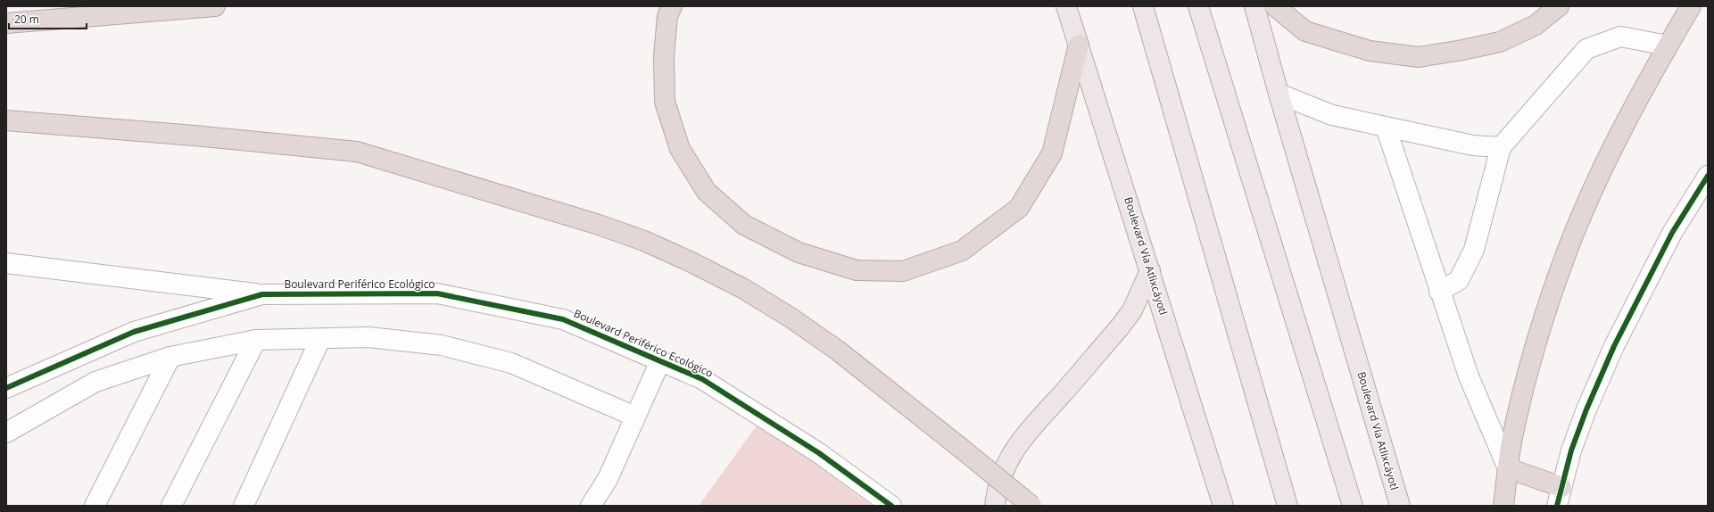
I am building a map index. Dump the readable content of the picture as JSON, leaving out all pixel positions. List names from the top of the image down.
{
  "streets": {
    "main road": ["Boulevard Vía Atlixcáyotl"],
    "street": ["Boulevard Periférico Ecológico"]
  },
  "scale_bar": "20 m"
}
